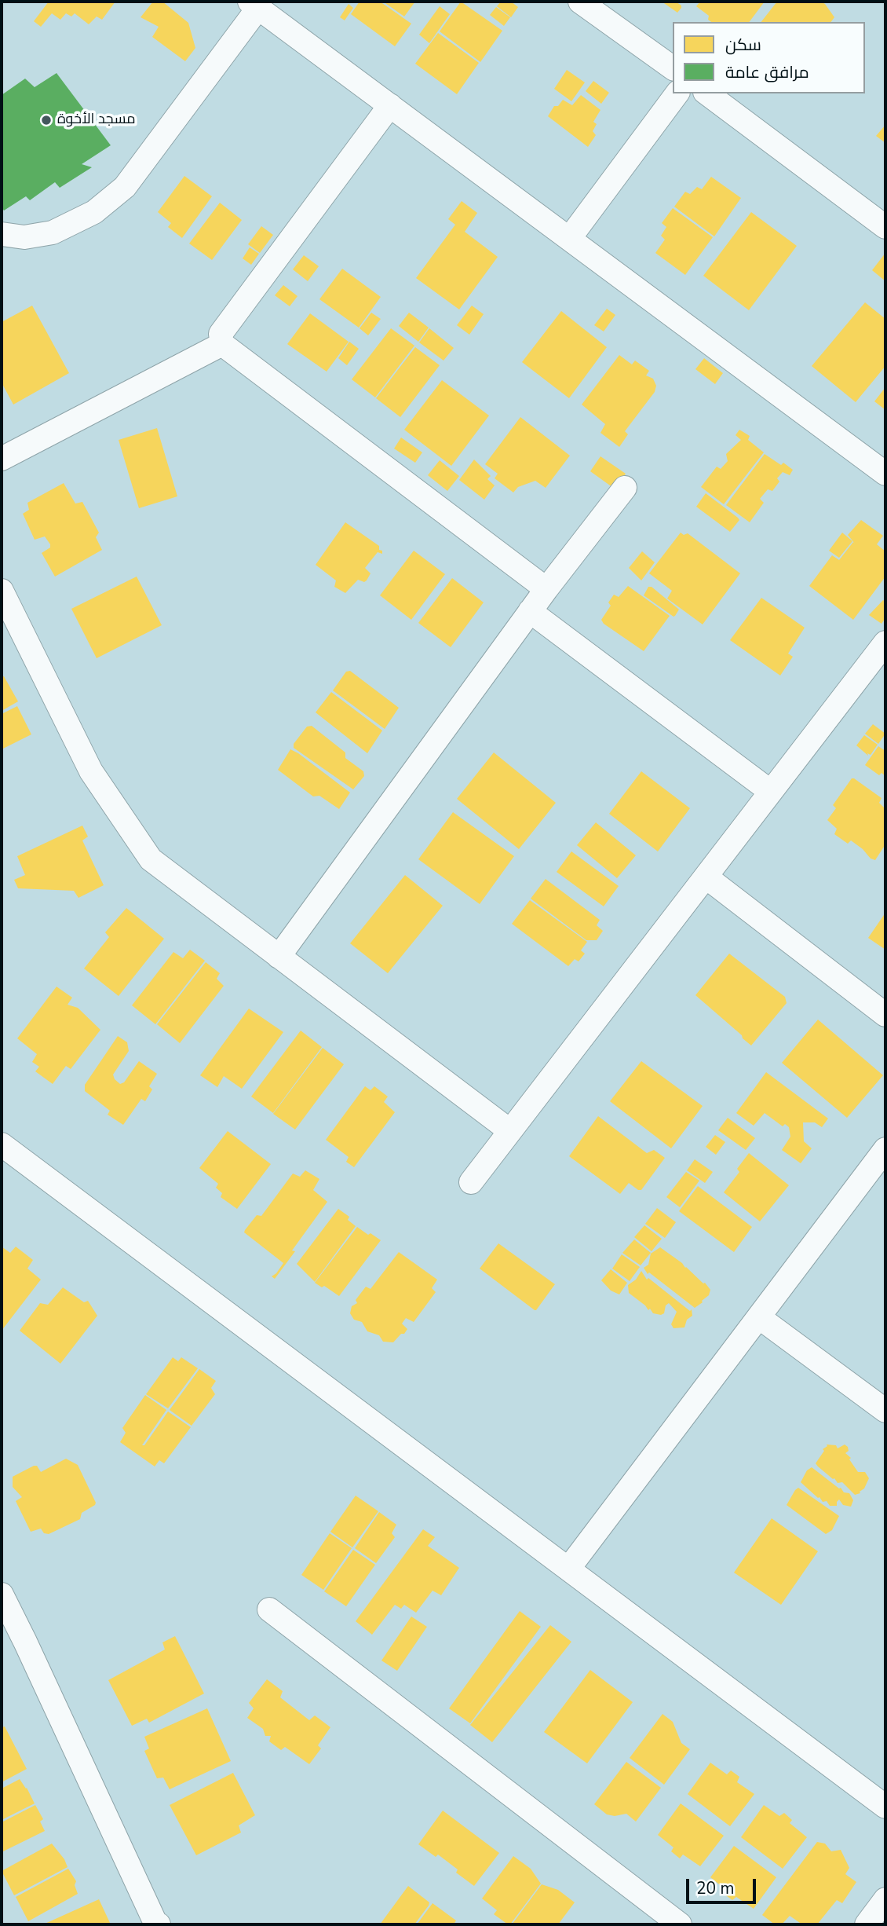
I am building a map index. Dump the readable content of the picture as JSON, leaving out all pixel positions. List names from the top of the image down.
{
  "places": ["مسجد الأخوة"],
  "legend": ["سكن", "مرافق عامة"],
  "scale_bar": "20 m"
}
